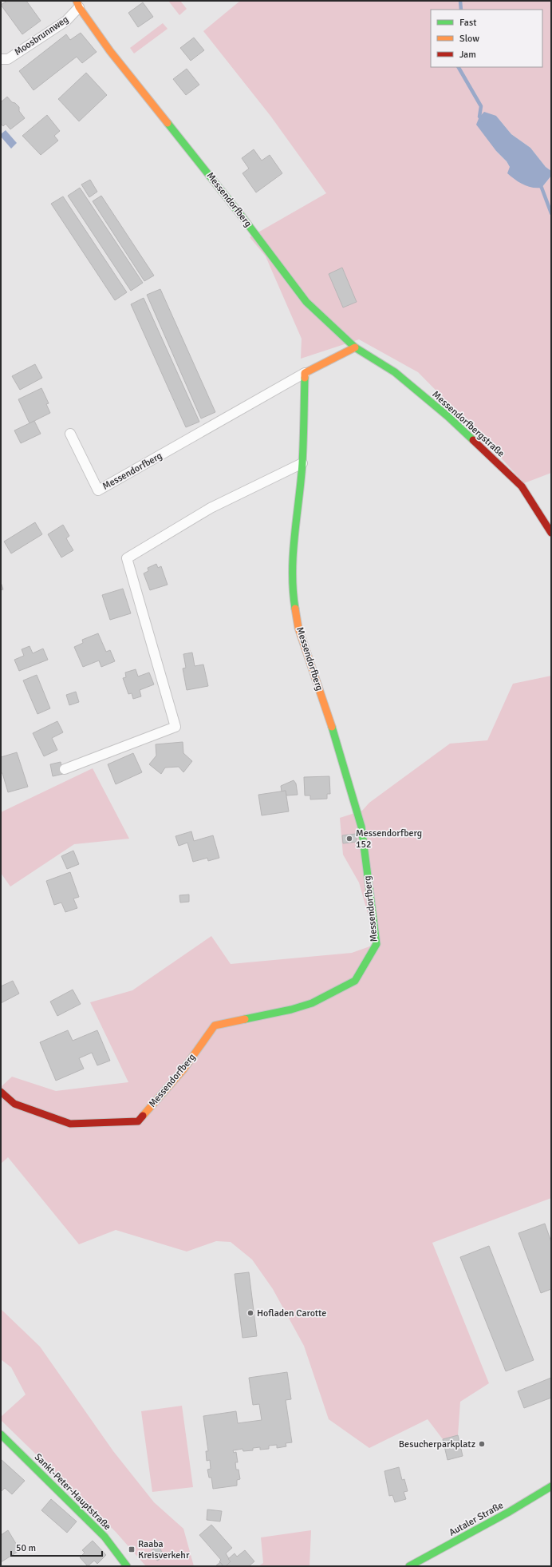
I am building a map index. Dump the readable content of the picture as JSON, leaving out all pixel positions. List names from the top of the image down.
{
  "streets": {
    "street": [
      "Moosbrunnweg",
      "Messendorfberg",
      "Messendorfbergstraße",
      "Sankt-Peter-Hauptstraße",
      "Autaler Straße"
    ]
  },
  "crossings": [
    ["Moosbrunnweg", "Messendorfberg"],
    ["Messendorfberg", "Messendorfbergstraße"]
  ],
  "places": {
    "other": ["Messendorfberg 152", "Hofladen Carotte", "Besucherparkplatz"],
    "transit": ["Raaba Kreisverkehr"]
  },
  "legend": ["Fast", "Slow", "Jam"],
  "scale_bar": "50 m"
}
